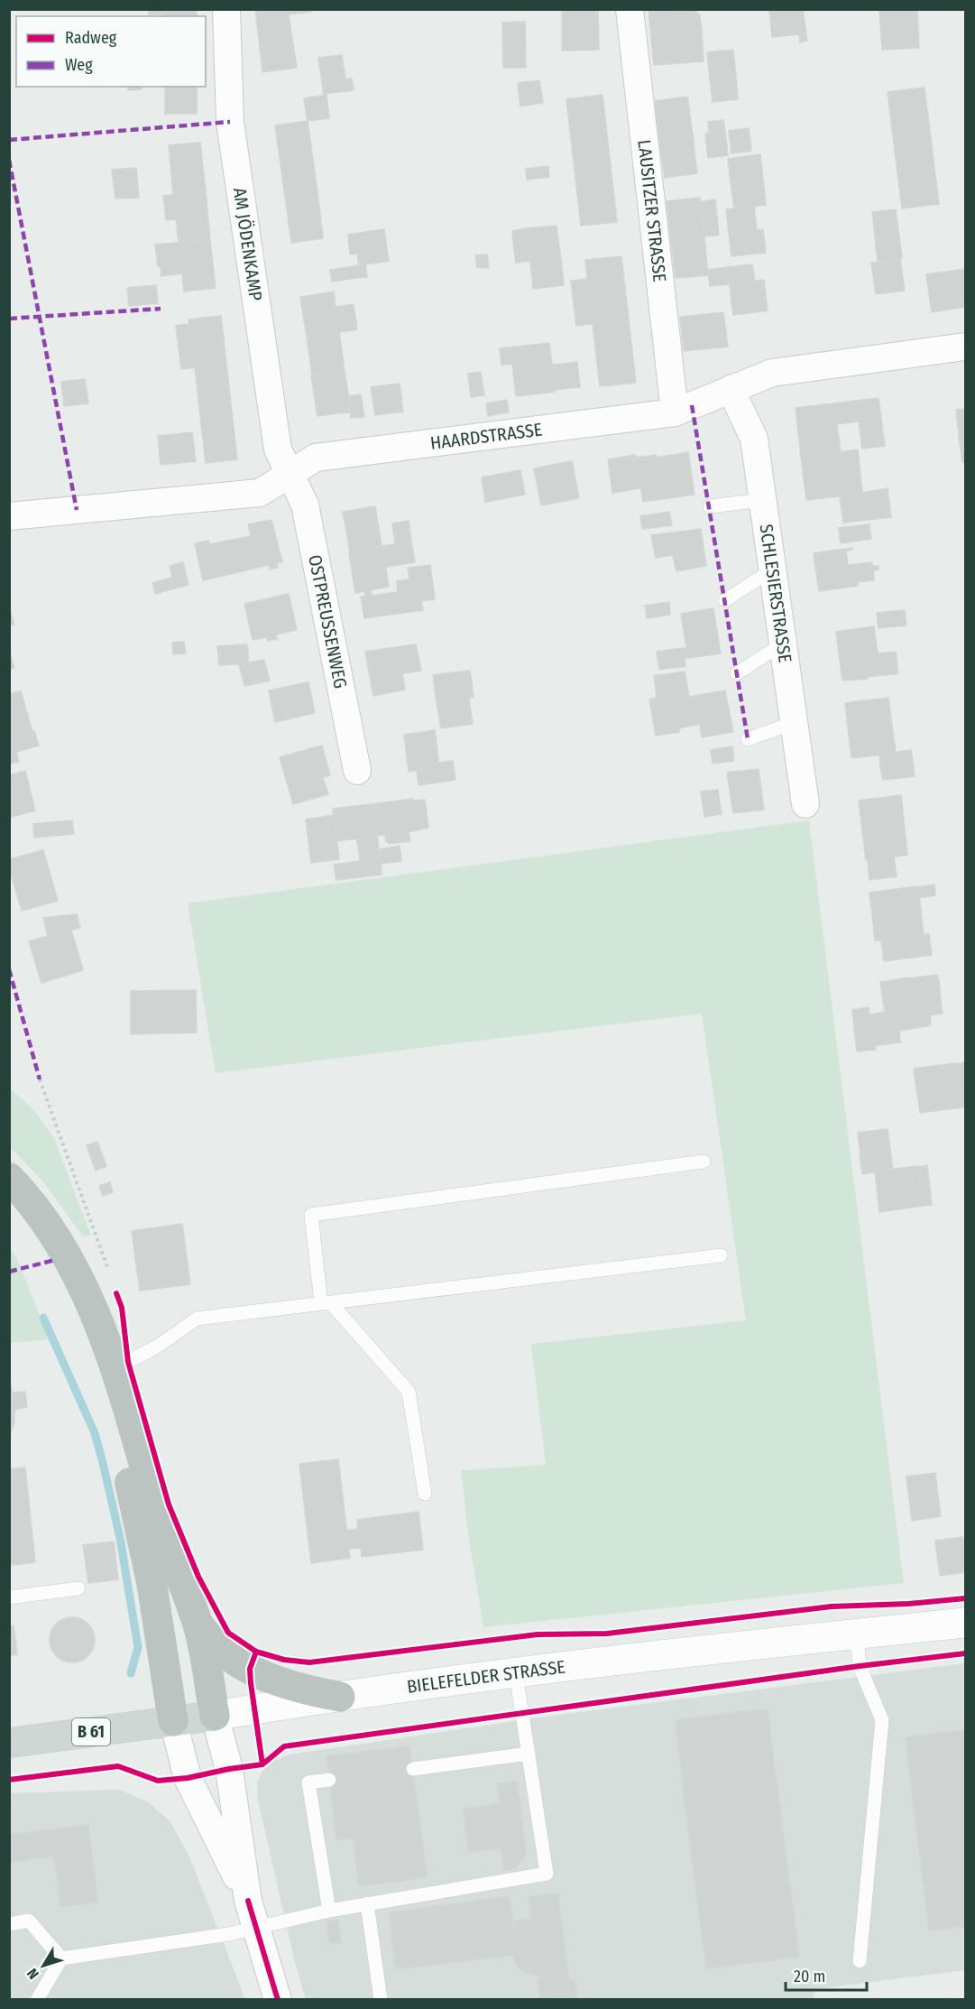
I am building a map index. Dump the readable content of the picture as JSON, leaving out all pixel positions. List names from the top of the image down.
{
  "streets": {
    "main road": ["BIELEFELDER STRASSE", "B 61"],
    "street": [
      "LAUSITZER STRASSE",
      "AM JÖDENKAMP",
      "HAARDSTRASSE",
      "SCHLESIERSTRASSE",
      "OSTPREUSSENWEG"
    ]
  },
  "crossings": [
    ["LAUSITZER STRASSE", "HAARDSTRASSE"],
    ["AM JÖDENKAMP", "HAARDSTRASSE"],
    ["AM JÖDENKAMP", "OSTPREUSSENWEG"],
    ["HAARDSTRASSE", "SCHLESIERSTRASSE"],
    ["HAARDSTRASSE", "OSTPREUSSENWEG"]
  ],
  "legend": ["Radweg", "Weg"],
  "scale_bar": "20 m",
  "north": "bottom left"
}
